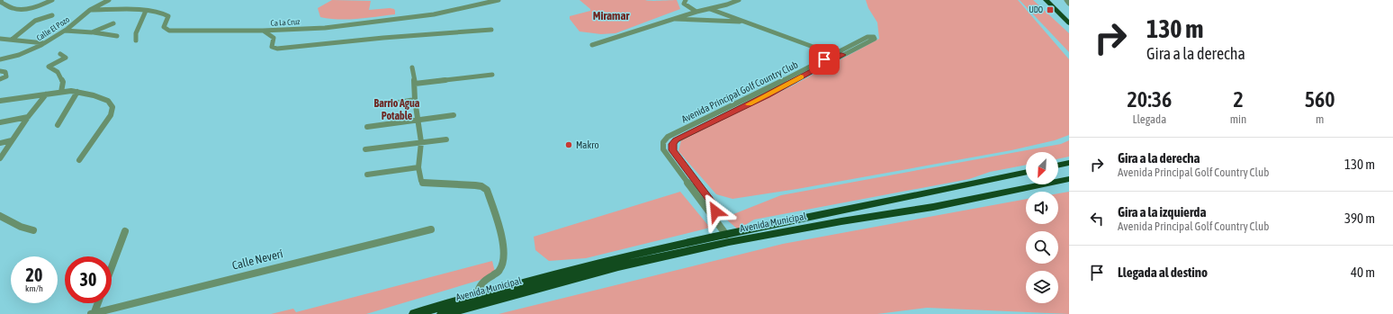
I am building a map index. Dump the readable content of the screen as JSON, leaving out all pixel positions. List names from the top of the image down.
{
  "streets": {
    "highway": ["Avenida Municipal"],
    "street": [
      "Ca La Cruz",
      "Calle El Pozo",
      "Avenida Principal Golf Country Club",
      "Calle Neverí"
    ]
  },
  "crossings": [
    ["Ca La Cruz", "Calle El Pozo"]
  ],
  "districts": ["Miramar", "Barrio Agua Potable"],
  "places": {
    "transit": ["UDO"],
    "other": ["Makro"]
  },
  "north": "bottom left",
  "page": {
    "turn": ["130 m", "Gira a la derecha"],
    "eta": [
      "20:36",
      "Llegada",
      "2",
      "min",
      "560",
      "m"
    ],
    "list": [
      {
        "name": "Gira a la derecha",
        "note": "Avenida Principal Golf Country Club",
        "value": "130 m"
      },
      {
        "name": "Gira a la izquierda",
        "note": "Avenida Principal Golf Country Club",
        "value": "390 m"
      },
      {
        "name": "Llegada al destino",
        "value": "40 m"
      }
    ],
    "speed": "20 km/h",
    "limit": "30"
  }
}
